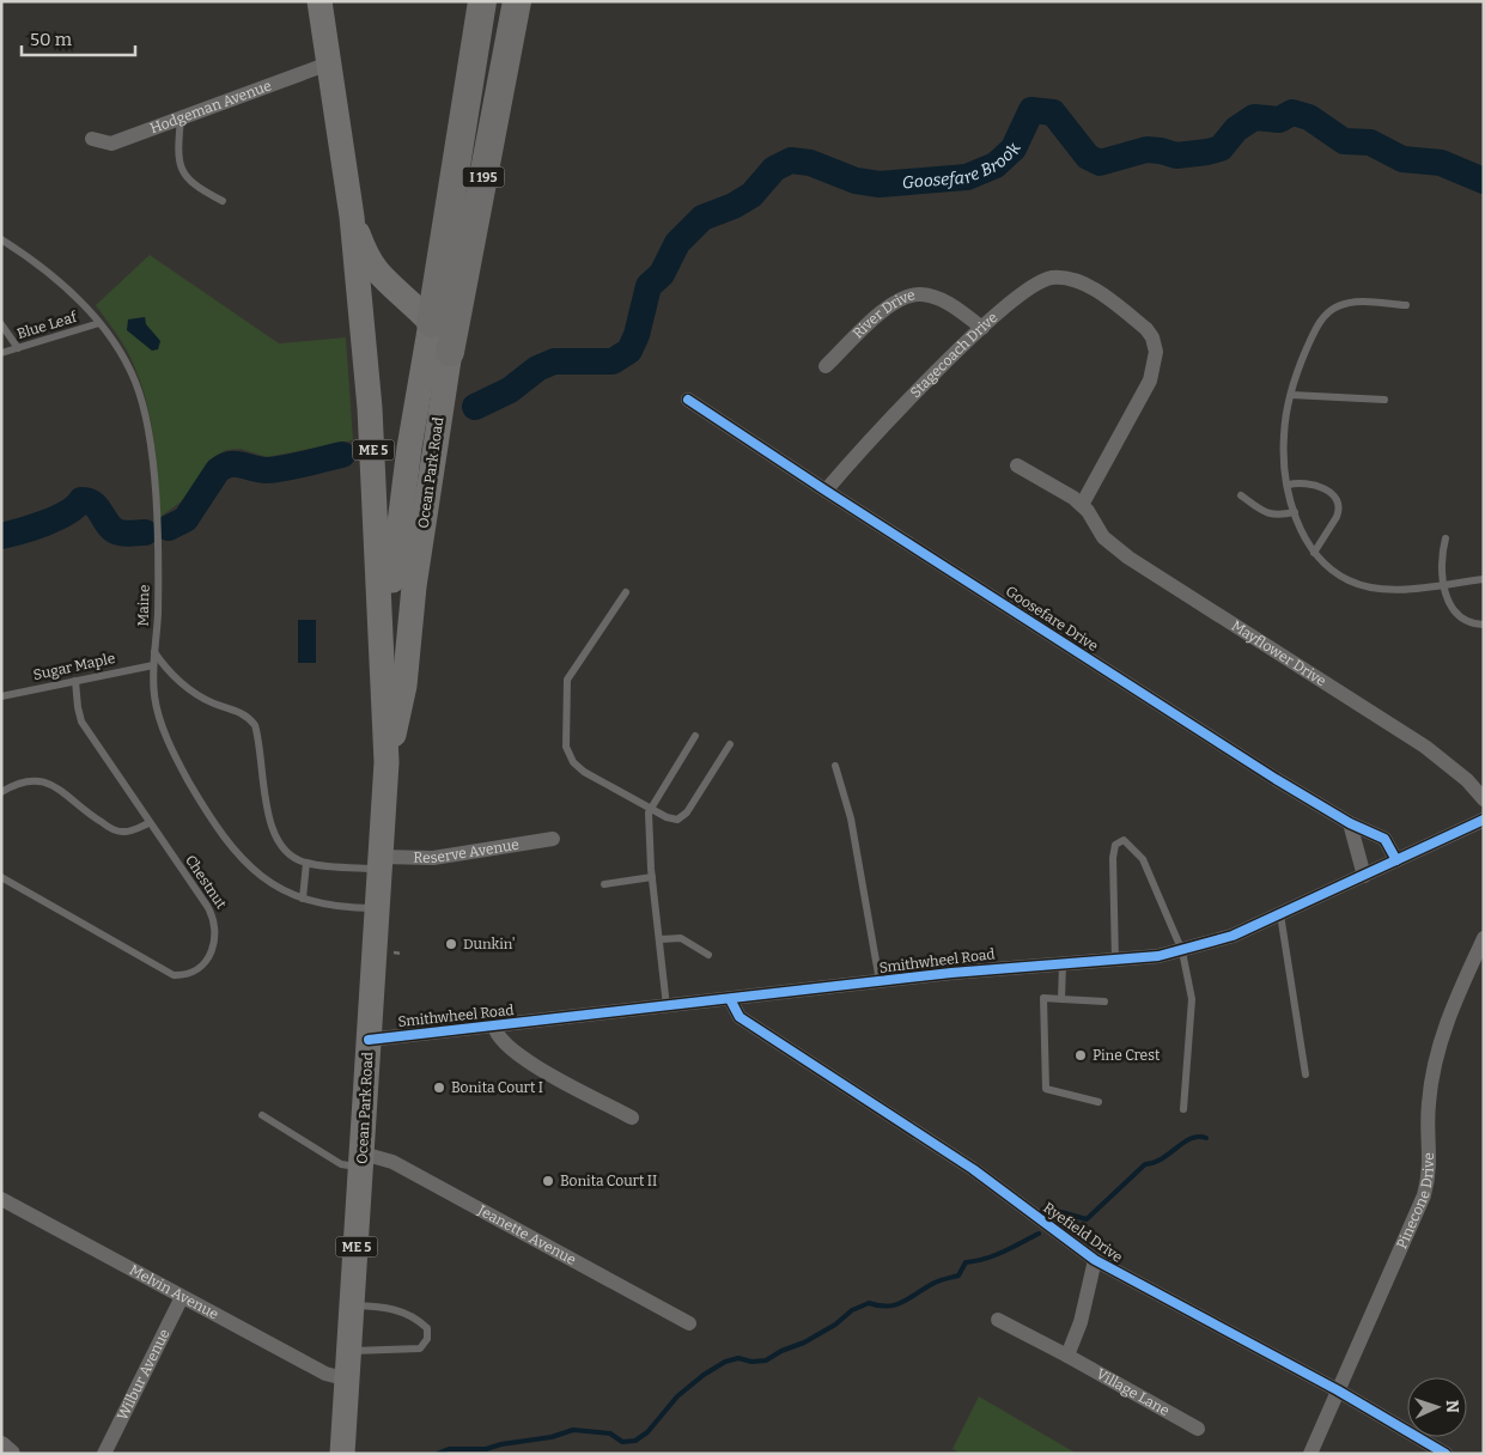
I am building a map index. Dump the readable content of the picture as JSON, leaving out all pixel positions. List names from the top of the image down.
{
  "streets": {
    "highway": ["I 195"],
    "main road": ["ME 5", "Ocean Park Road"],
    "street": [
      "Hodgeman Avenue",
      "River Drive",
      "Stagecoach Drive",
      "Goosefare Drive",
      "Mayflower Drive",
      "Reserve Avenue",
      "Smithwheel Road",
      "Pinecone Drive",
      "Ryefield Drive",
      "Jeanette Avenue",
      "Melvin Avenue",
      "Wilbur Avenue",
      "Village Lane"
    ],
    "lane": [
      "Blue Leaf",
      "Maine",
      "Sugar Maple",
      "Chestnut"
    ]
  },
  "crossings": [
    ["Hodgeman Avenue", "Ocean Park Road"],
    ["I 195", "Ocean Park Road"],
    ["River Drive", "Stagecoach Drive"],
    ["Blue Leaf", "Maine"],
    ["Stagecoach Drive", "Goosefare Drive"],
    ["Stagecoach Drive", "Mayflower Drive"],
    ["Ocean Park Road", "Maine"],
    ["Ocean Park Road", "Reserve Avenue"],
    ["Ocean Park Road", "Smithwheel Road"],
    ["Ocean Park Road", "Jeanette Avenue"],
    ["Ocean Park Road", "Melvin Avenue"],
    ["Maine", "Sugar Maple"],
    ["Goosefare Drive", "Smithwheel Road"],
    ["Sugar Maple", "Chestnut"],
    ["Smithwheel Road", "Ryefield Drive"],
    ["Pinecone Drive", "Ryefield Drive"],
    ["Melvin Avenue", "Wilbur Avenue"]
  ],
  "water": ["Goosefare Brook"],
  "places": [
    "Dunkin'",
    "Pine Crest",
    "Bonita Court I",
    "Bonita Court II"
  ],
  "scale_bar": "50 m",
  "north": "right"
}
